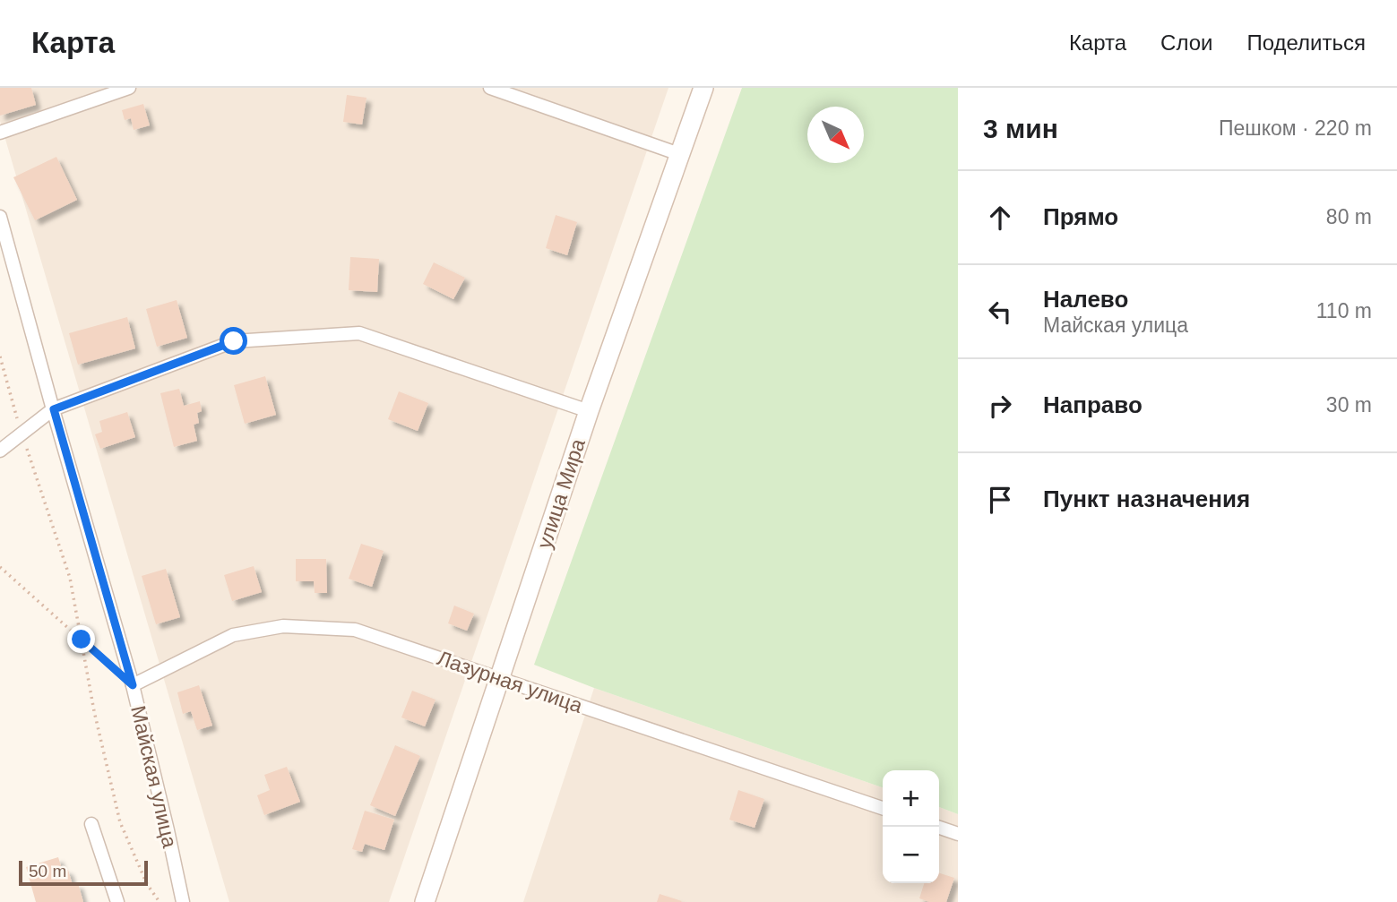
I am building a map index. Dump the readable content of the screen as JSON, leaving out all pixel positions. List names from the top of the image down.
{
  "streets": {
    "main road": ["улица Мира"],
    "street": ["Лазурная улица", "Майская улица"]
  },
  "crossings": [
    ["улица Мира", "Лазурная улица"],
    ["Лазурная улица", "Майская улица"]
  ],
  "scale_bar": "50 m",
  "north": "bottom right",
  "page": {
    "header": "Карта",
    "nav": ["Карта", "Слои", "Поделиться"],
    "heading": ["3 мин", "Пешком · 220 m"],
    "list": [
      ["Прямо", "80 m"],
      ["Налево", "Майская улица", "110 m"],
      ["Направо", "30 m"],
      "Пункт назначения"
    ],
    "map_buttons": ["+", "−"],
    "scale": "50 m"
  }
}
